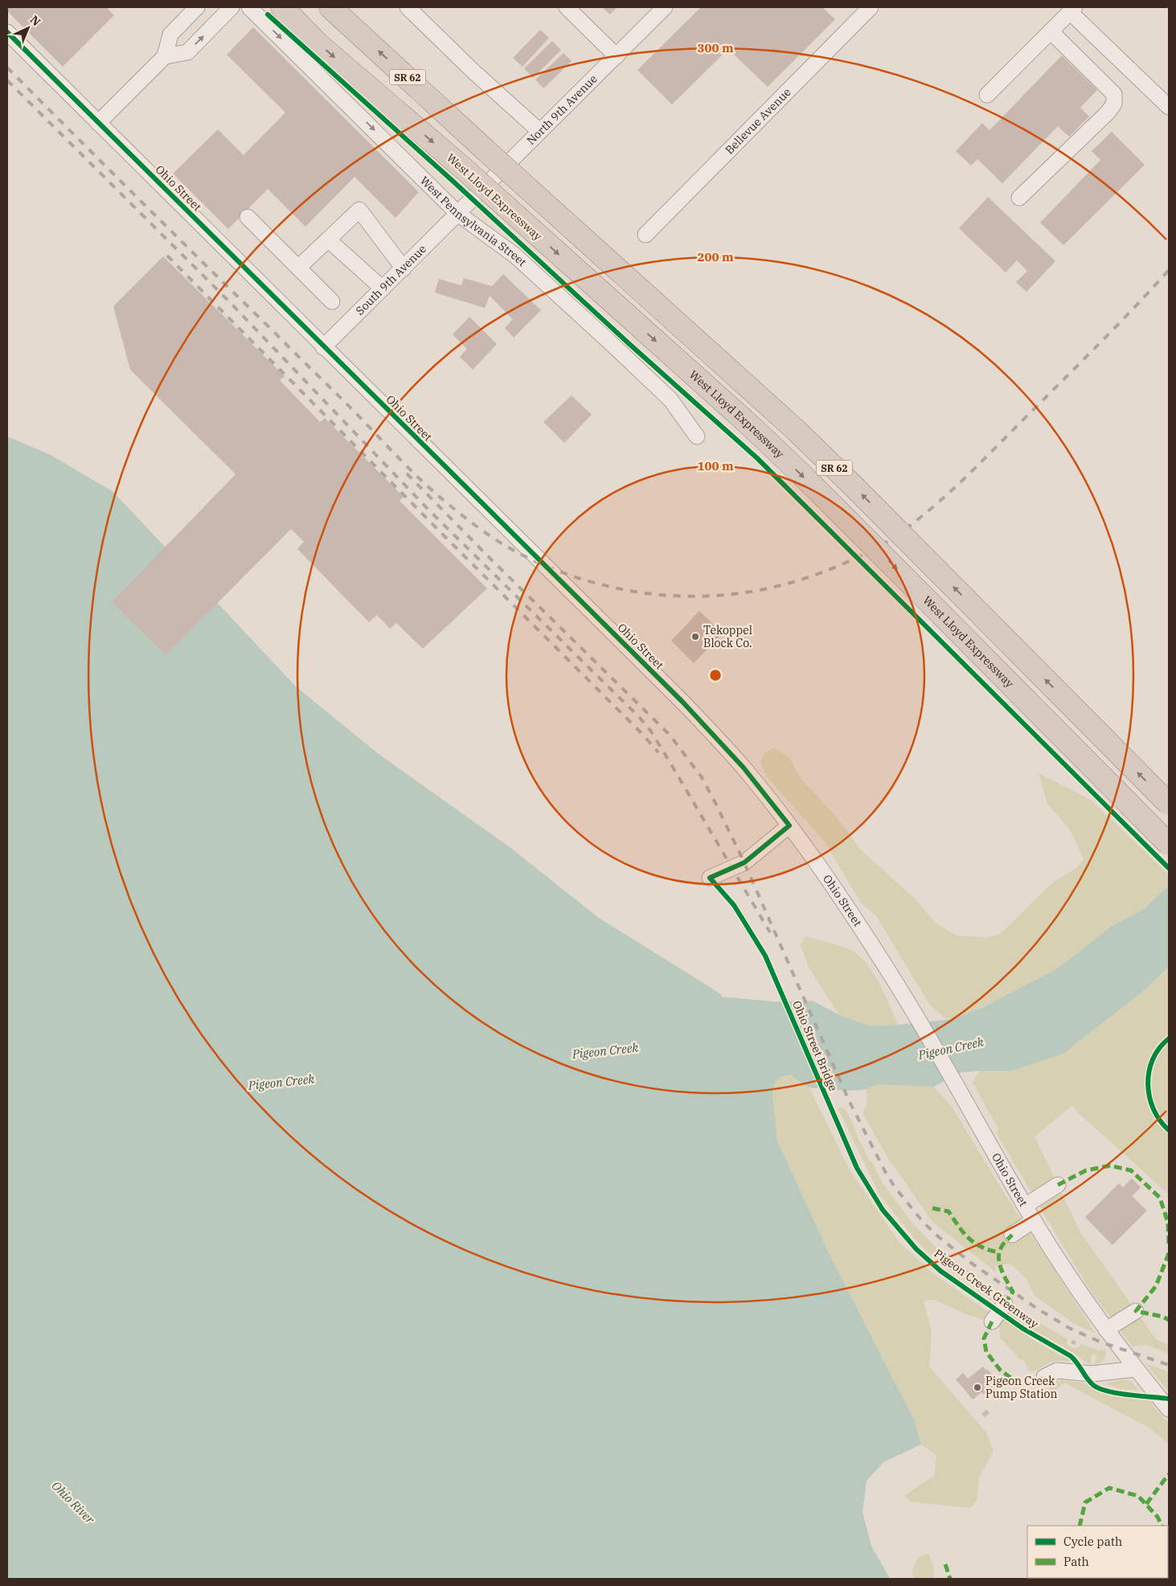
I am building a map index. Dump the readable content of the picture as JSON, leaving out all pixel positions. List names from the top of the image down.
{
  "streets": {
    "highway": ["SR 62", "West Lloyd Expressway"],
    "street": [
      "North 9th Avenue",
      "Bellevue Avenue",
      "Ohio Street",
      "West Pennsylvania Street",
      "South 9th Avenue"
    ],
    "cycle path": ["Ohio Street Bridge"]
  },
  "crossings": [
    ["North 9th Avenue", "West Pennsylvania Street"],
    ["North 9th Avenue", "South 9th Avenue"],
    ["Ohio Street", "South 9th Avenue"],
    ["West Pennsylvania Street", "South 9th Avenue"]
  ],
  "water": ["Pigeon Creek", "Ohio River"],
  "places": ["Tekoppel Block Co.", "Pigeon Creek Pump Station"],
  "legend": ["Cycle path", "Path"],
  "north": "top right",
  "rings": ["300 m", "200 m", "100 m"]
}
